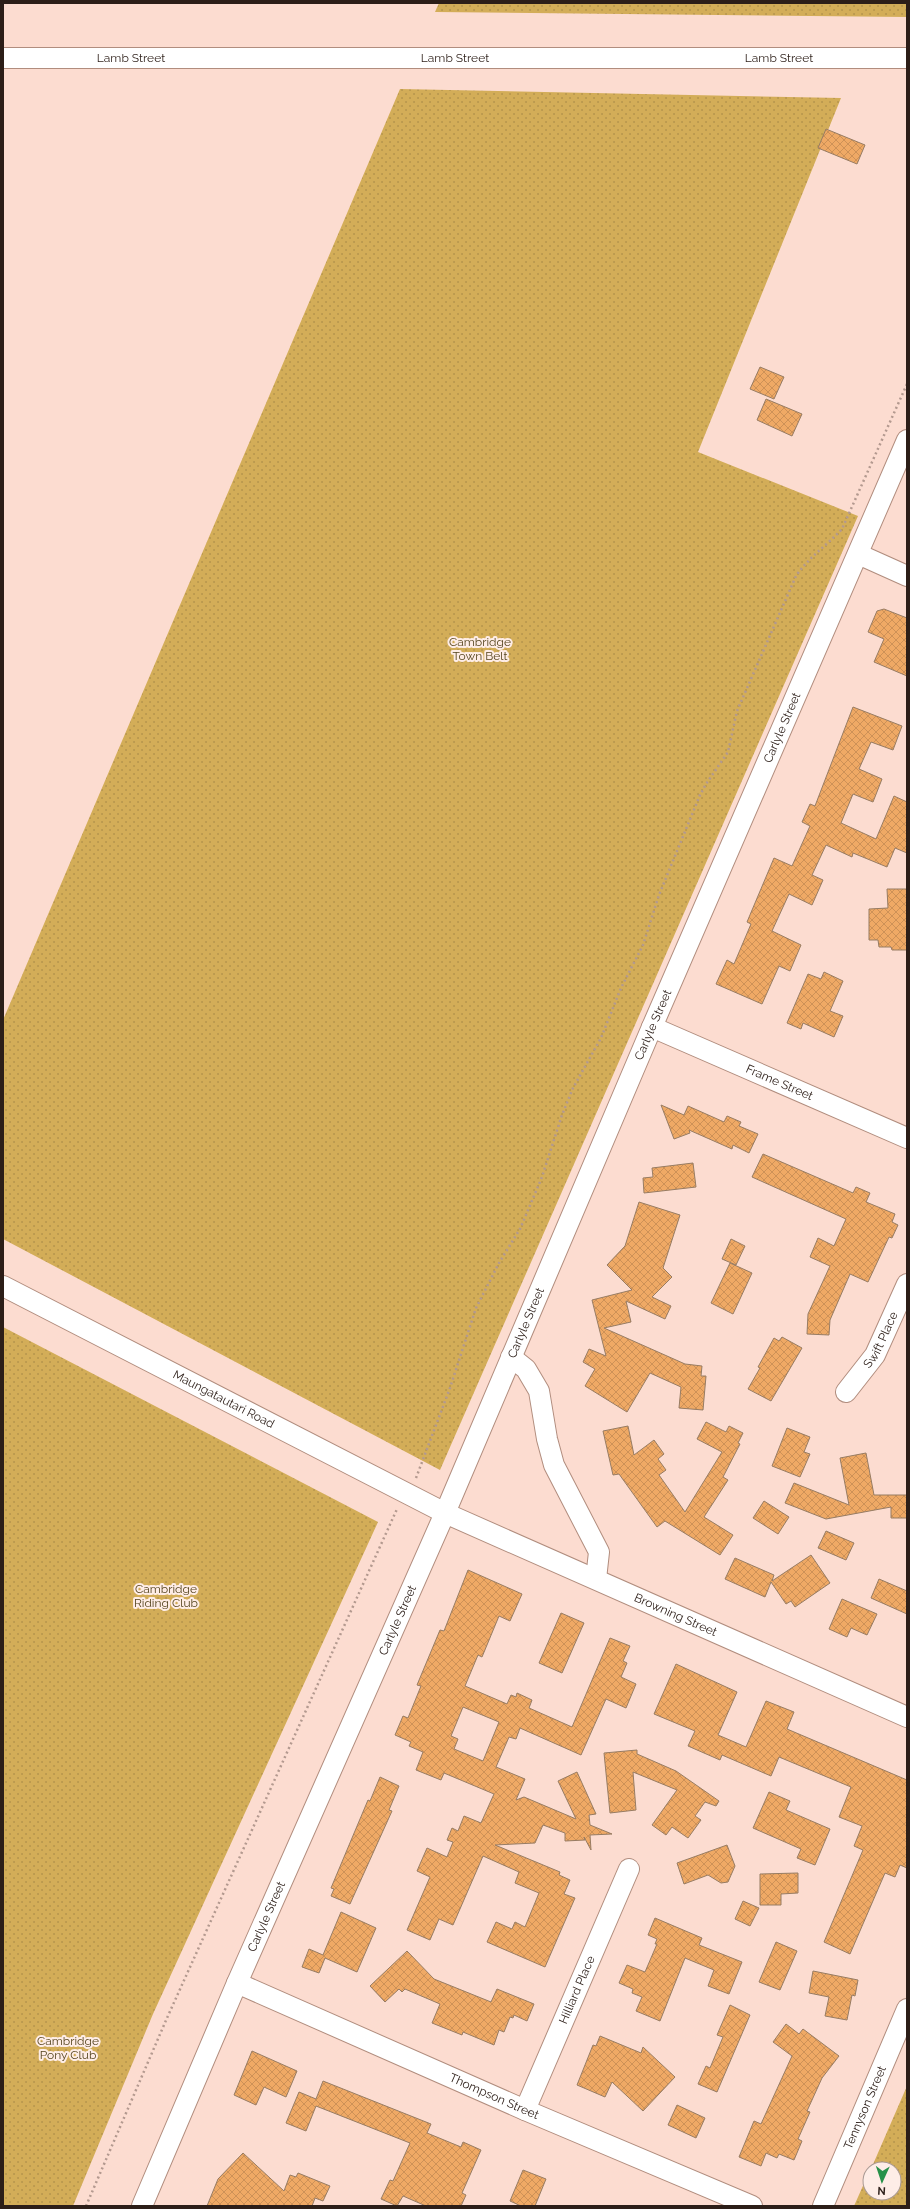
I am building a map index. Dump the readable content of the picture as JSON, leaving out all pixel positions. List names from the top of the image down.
{
  "streets": {
    "street": [
      "Lamb Street",
      "Carlyle Street",
      "Frame Street",
      "Swift Place",
      "Maungatautari Road",
      "Browning Street",
      "Hilliard Place",
      "Thompson Street",
      "Tennyson Street"
    ]
  },
  "crossings": [
    ["Carlyle Street", "Frame Street"],
    ["Carlyle Street", "Maungatautari Road"],
    ["Carlyle Street", "Browning Street"],
    ["Carlyle Street", "Thompson Street"],
    ["Maungatautari Road", "Browning Street"],
    ["Hilliard Place", "Thompson Street"]
  ],
  "parks": ["Cambridge Town Belt", "Cambridge Riding Club", "Cambridge Pony Club"],
  "north": "bottom"
}
